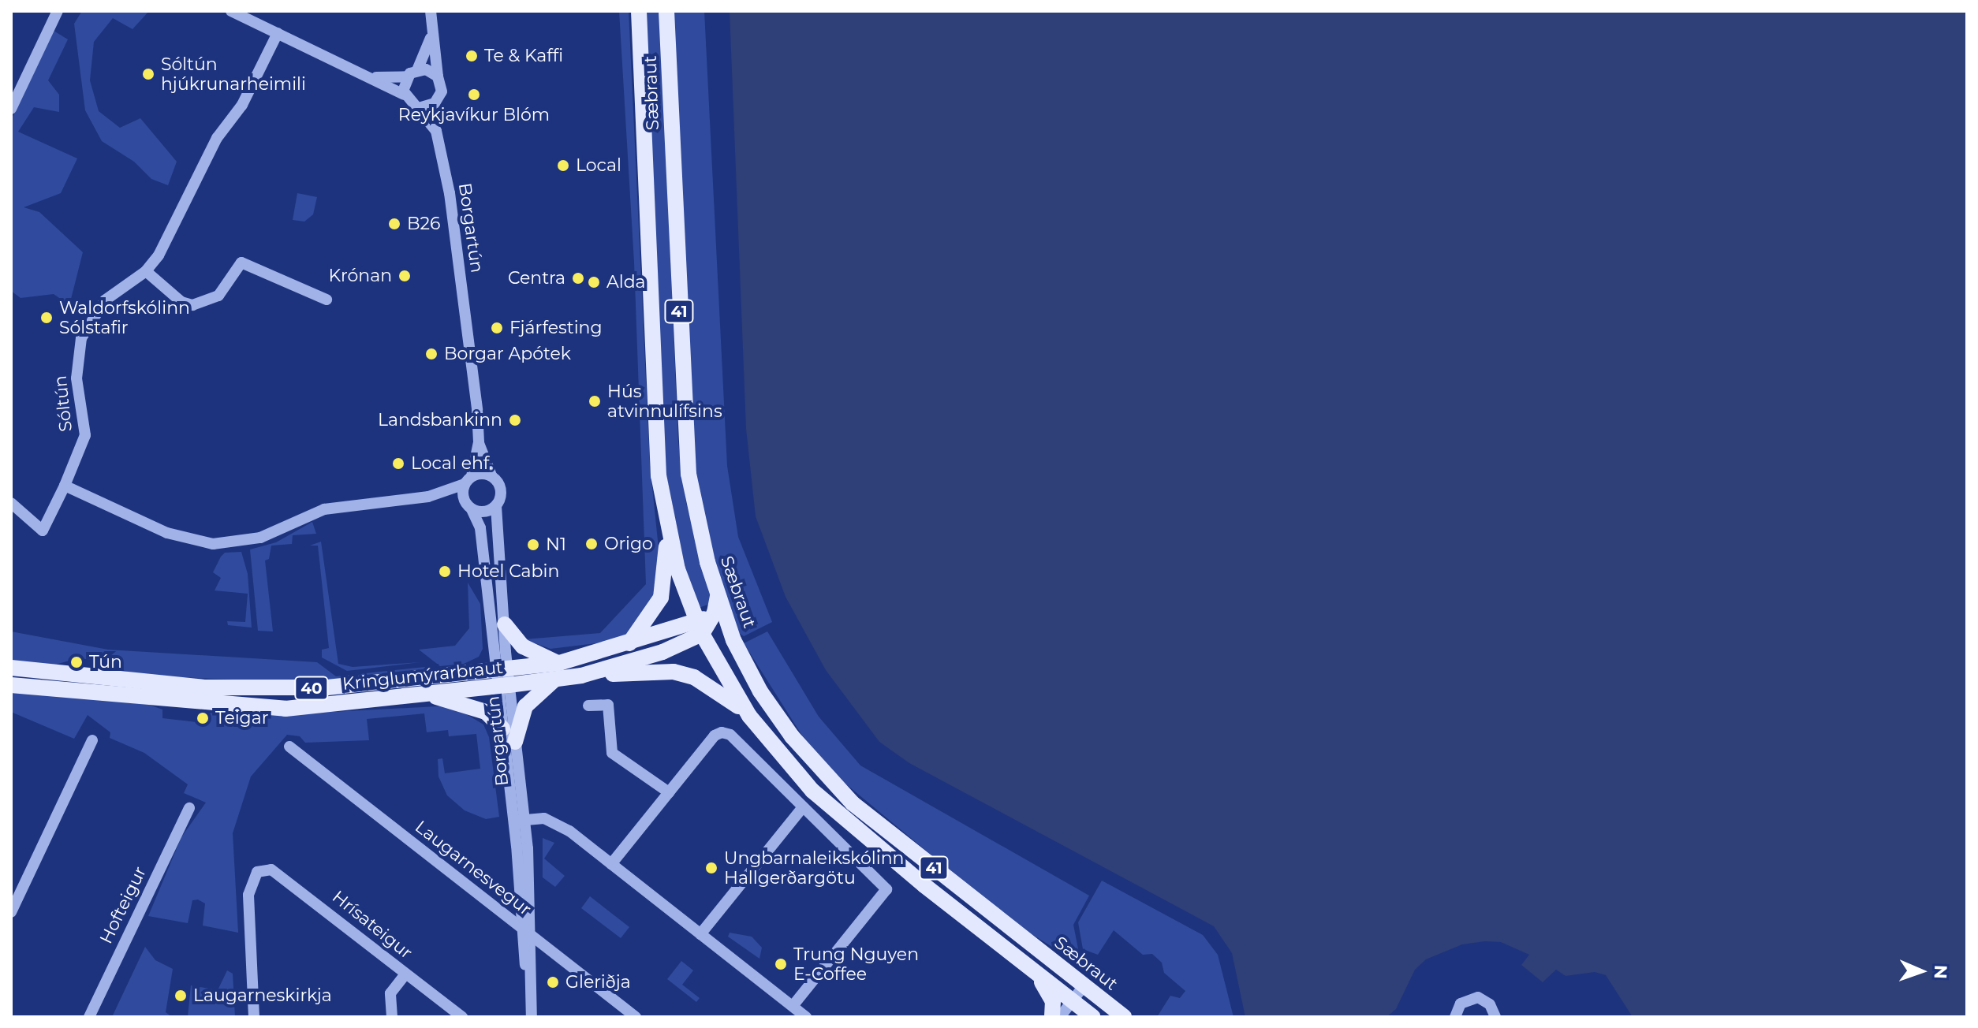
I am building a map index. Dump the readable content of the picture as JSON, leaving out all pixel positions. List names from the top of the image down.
{
  "streets": {
    "main road": [
      "Sæbraut",
      "41",
      "Kringlumýrarbraut",
      "40"
    ],
    "street": [
      "Borgartún",
      "Sóltún",
      "Laugarnesvegur",
      "Hofteigur",
      "Hrísateigur"
    ]
  },
  "crossings": [
    ["Sæbraut", "Kringlumýrarbraut"],
    ["Borgartún", "Kringlumýrarbraut"],
    ["Borgartún", "Laugarnesvegur"]
  ],
  "places": [
    "Te & Kaffi",
    "Sóltún hjúkrunarheimili",
    "Reykjavíkur Blóm",
    "Local",
    "B26",
    "Krónan",
    "Centra",
    "Alda",
    "Waldorfskólinn Sólstafir",
    "Fjárfesting",
    "Borgar Apótek",
    "Hús atvinnulífsins",
    "Landsbankinn",
    "Local ehf.",
    "Origo",
    "N1",
    "Hotel Cabin",
    "Tún",
    "Teigar",
    "Ungbarnaleikskólinn Hallgerðargötu",
    "Trung Nguyen E-Coffee",
    "Gleriðja",
    "Laugarneskirkja"
  ],
  "north": "right"
}
